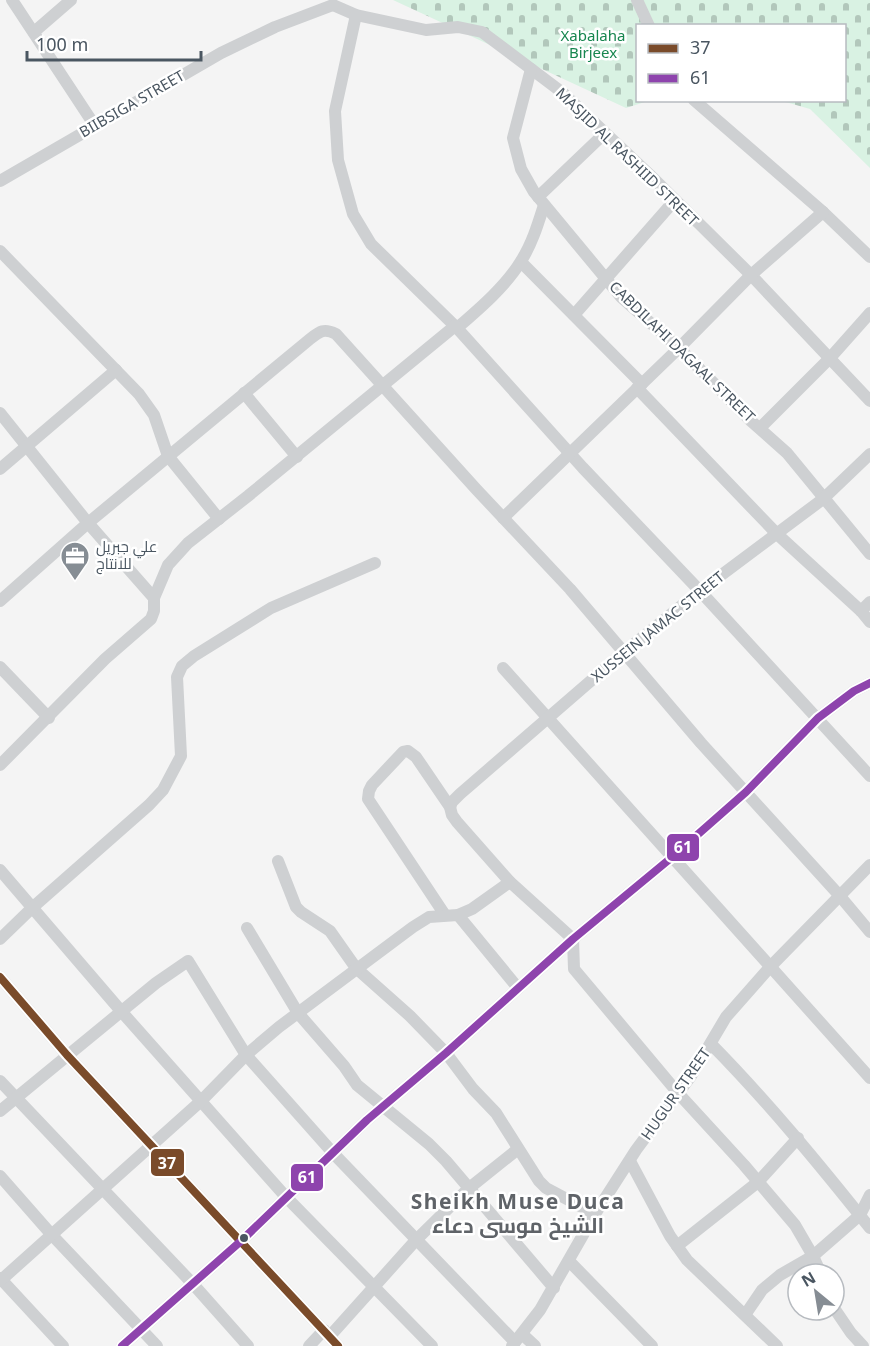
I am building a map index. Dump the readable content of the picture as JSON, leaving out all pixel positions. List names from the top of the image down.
{
  "streets": {
    "street": [
      "BIIBSIGA STREET",
      "MASJID AL RASHIID STREET",
      "CABDILAHI DAGAAL STREET",
      "XUSSEIN JAMAC STREET",
      "HUGUR STREET"
    ]
  },
  "crossings": [
    ["BIIBSIGA STREET", "MASJID AL RASHIID STREET"],
    ["MASJID AL RASHIID STREET", "CABDILAHI DAGAAL STREET"],
    ["CABDILAHI DAGAAL STREET", "XUSSEIN JAMAC STREET"]
  ],
  "districts": ["Sheikh Muse Duca الشيخ موسى دعاء"],
  "parks": ["Xabalaha Birjeex"],
  "places": {
    "office": ["علي جبريل للانتاج"]
  },
  "lines": ["transit line 61", "transit line 37"],
  "legend": ["37", "61"],
  "scale_bar": "100 m",
  "north": "top left"
}
